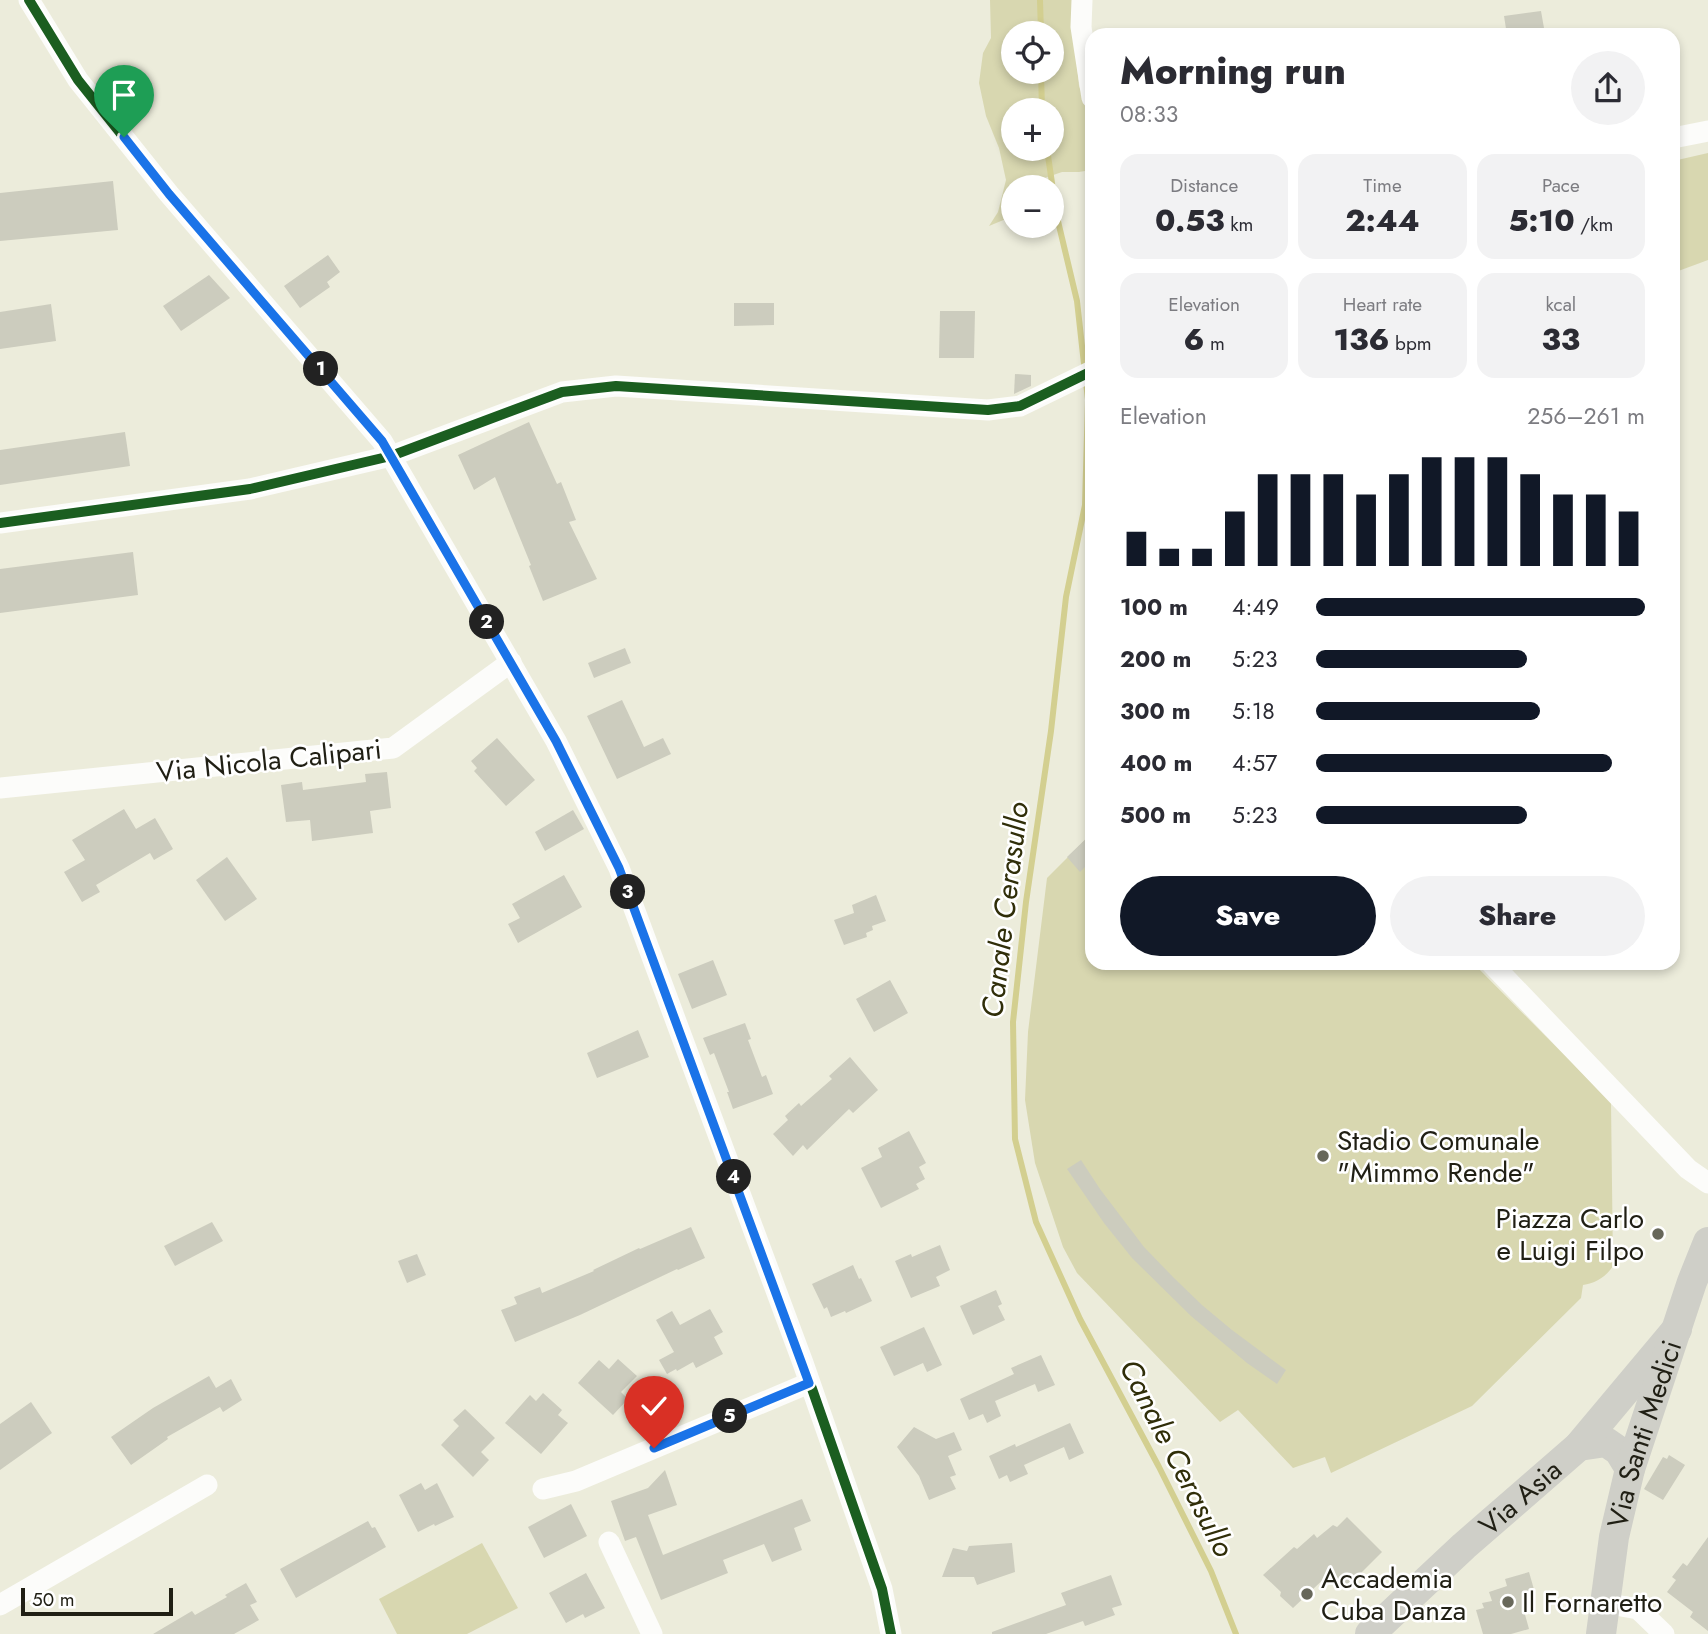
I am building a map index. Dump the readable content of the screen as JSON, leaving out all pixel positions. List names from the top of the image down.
{
  "streets": {
    "street": ["Via Nicola Calipari", "Via Santi Medici", "Via Asia"]
  },
  "crossings": [
    ["Via Santi Medici", "Via Asia"]
  ],
  "water": ["Canale Cerasullo"],
  "places": [
    "Stadio Comunale \"Mimmo Rende\"",
    "Piazza Carlo e Luigi Filpo",
    "Accademia Cuba Danza",
    "Il Fornaretto"
  ],
  "scale_bar": "50 m",
  "page": {
    "map_buttons": ["+", "−"],
    "heading": ["Morning run", "08:33"],
    "stats": [
      ["Distance", "0.53 km"],
      ["Time", "2:44"],
      ["Pace", "5:10 /km"],
      ["Elevation", "6 m"],
      ["Heart rate", "136 bpm"],
      ["kcal", "33"]
    ],
    "pins": [
      "1",
      "2",
      "3",
      "4",
      "5"
    ],
    "chart": ["Elevation", "256–261 m"],
    "list": [
      {
        "name": "100 m",
        "note": "4:49"
      },
      {
        "name": "200 m",
        "note": "5:23"
      },
      {
        "name": "300 m",
        "note": "5:18"
      },
      {
        "name": "400 m",
        "note": "4:57"
      },
      {
        "name": "500 m",
        "note": "5:23"
      }
    ],
    "buttons": ["Save", "Share"],
    "scale": "50 m"
  }
}
